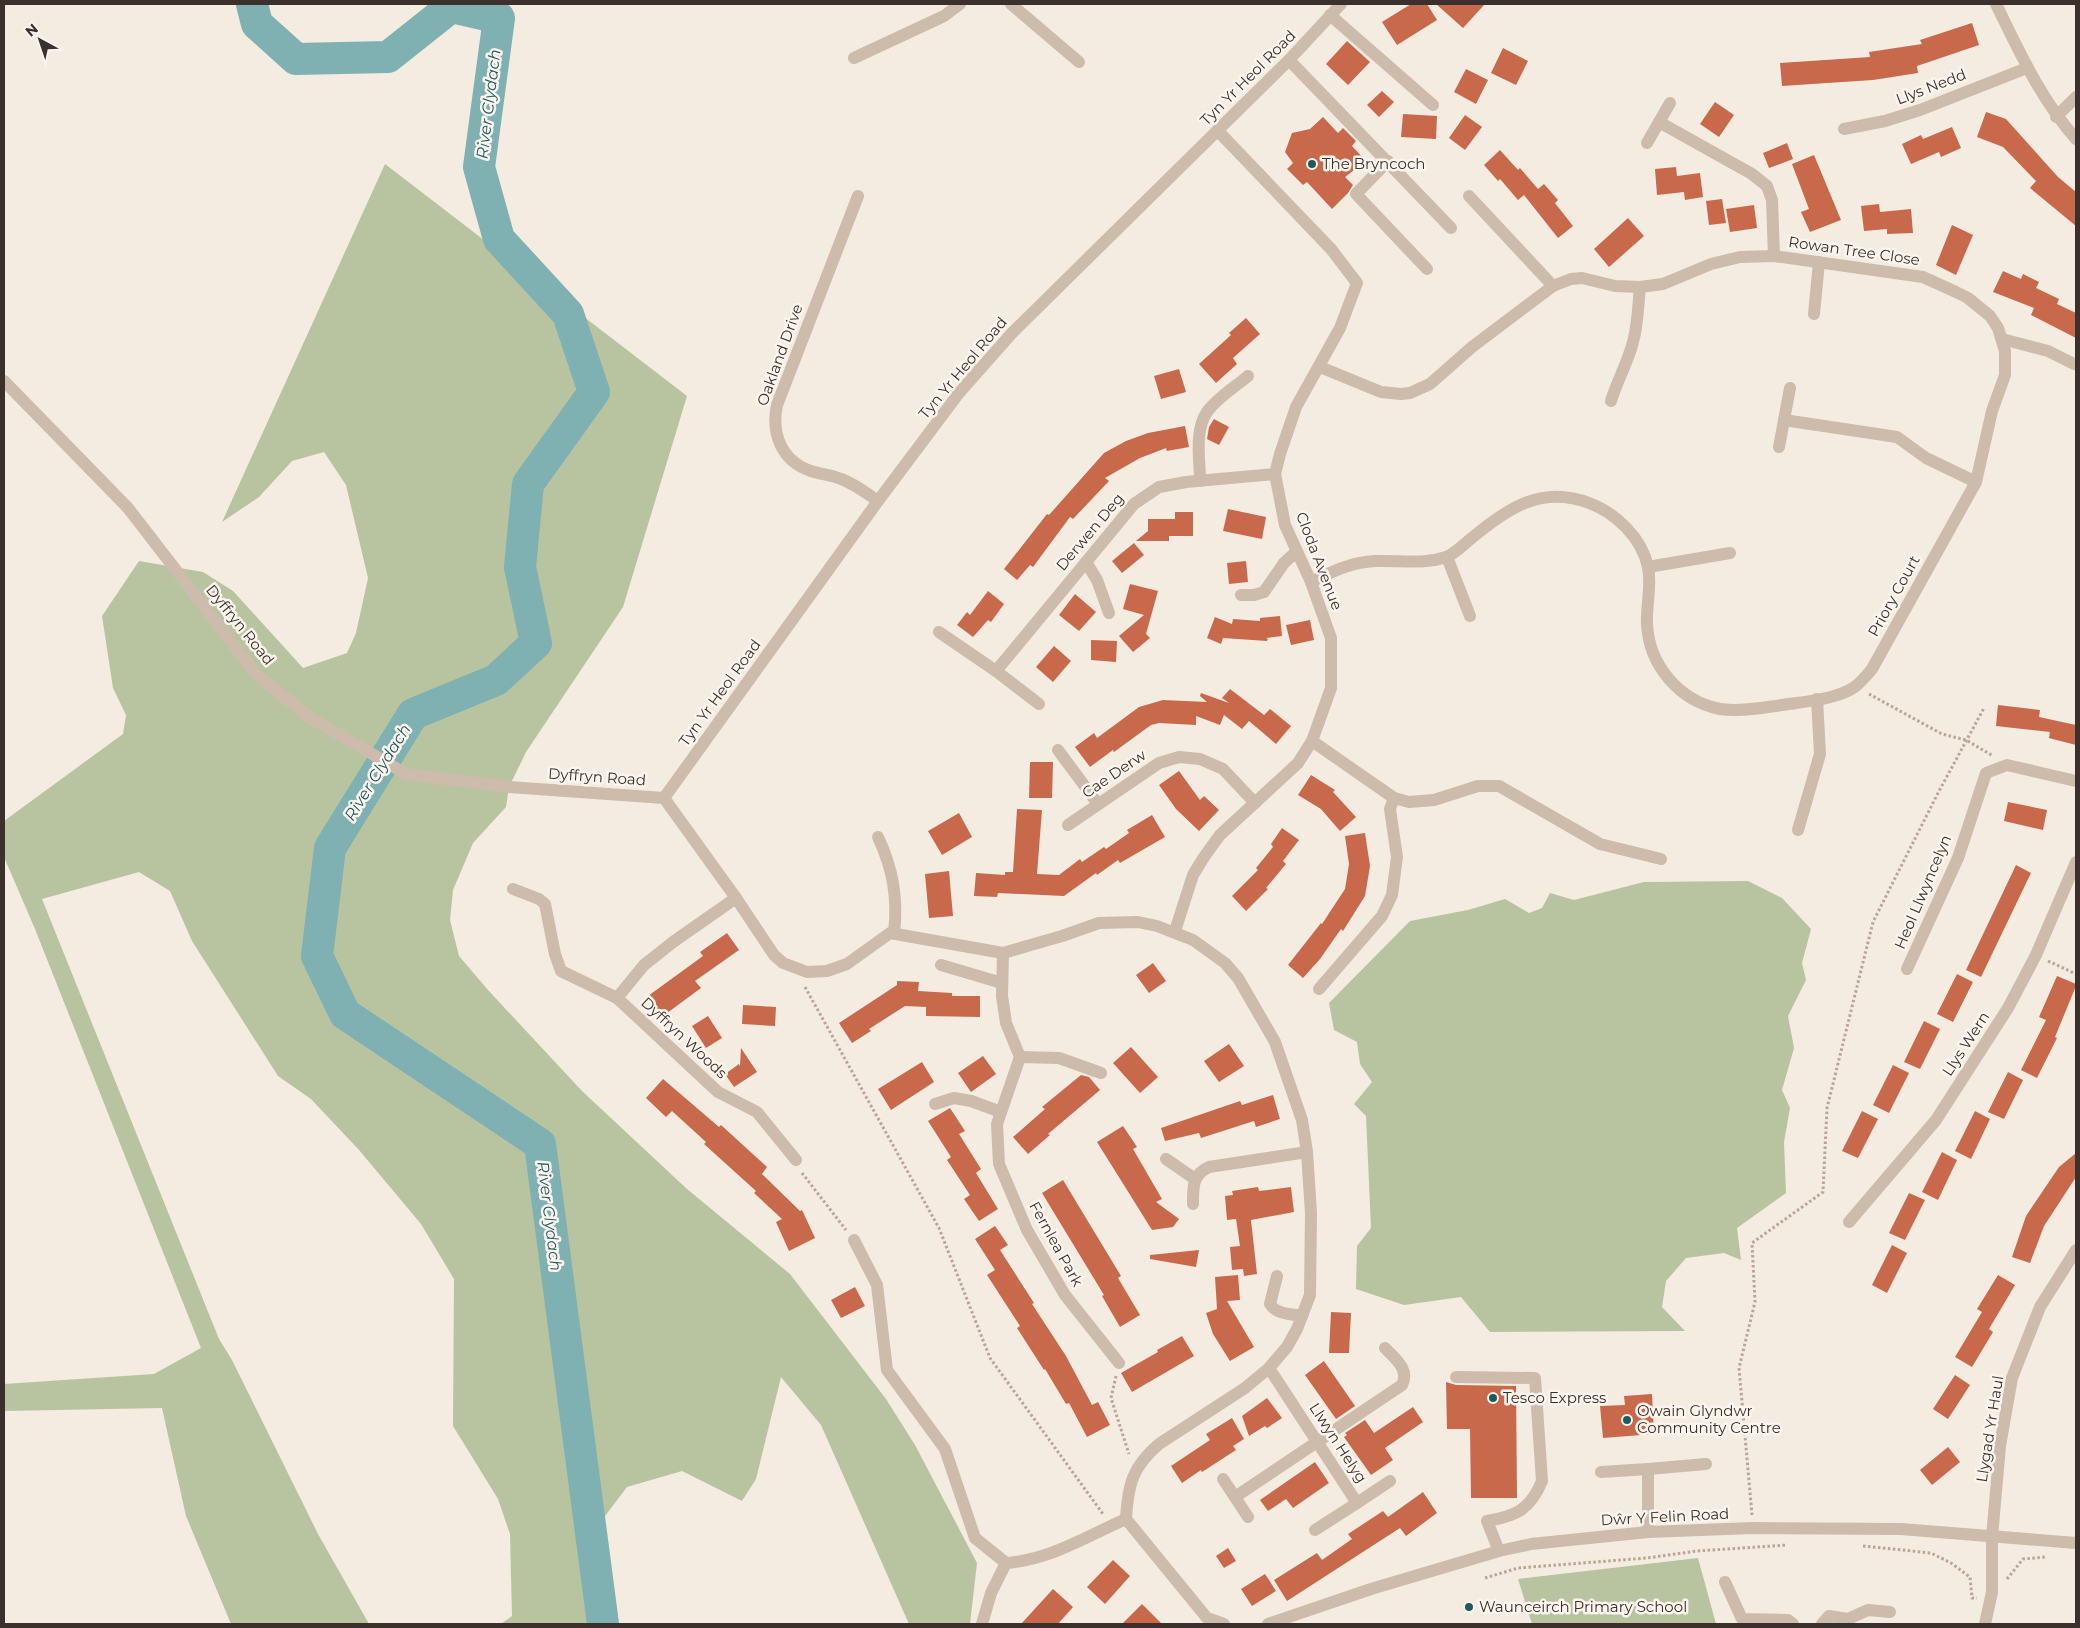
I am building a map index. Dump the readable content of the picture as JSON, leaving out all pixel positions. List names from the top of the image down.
{
  "streets": {
    "street": [
      "Tyn Yr Heol Road",
      "Llys Nedd",
      "Rowan Tree Close",
      "Oakland Drive",
      "Derwen Deg",
      "Cloda Avenue",
      "Priory Court",
      "Dyffryn Road",
      "Cae Derw",
      "Heol Llwyncelyn",
      "Dyffryn Woods",
      "Llys Wern",
      "Fernlea Park",
      "Llygad Yr Haul",
      "Llwyn Helyg",
      "Dŵr Y Felin Road"
    ]
  },
  "crossings": [
    ["Tyn Yr Heol Road", "Oakland Drive"],
    ["Tyn Yr Heol Road", "Cloda Avenue"],
    ["Tyn Yr Heol Road", "Dyffryn Road"],
    ["Rowan Tree Close", "Cloda Avenue"],
    ["Rowan Tree Close", "Priory Court"],
    ["Derwen Deg", "Cloda Avenue"],
    ["Cloda Avenue", "Priory Court"],
    ["Cloda Avenue", "Cae Derw"],
    ["Llygad Yr Haul", "Dŵr Y Felin Road"]
  ],
  "water": ["River Clydach"],
  "places": [
    "The Bryncoch",
    "Tesco Express",
    "Owain Glyndwr Community Centre",
    "Waunceirch Primary School"
  ],
  "north": "top left"
}
